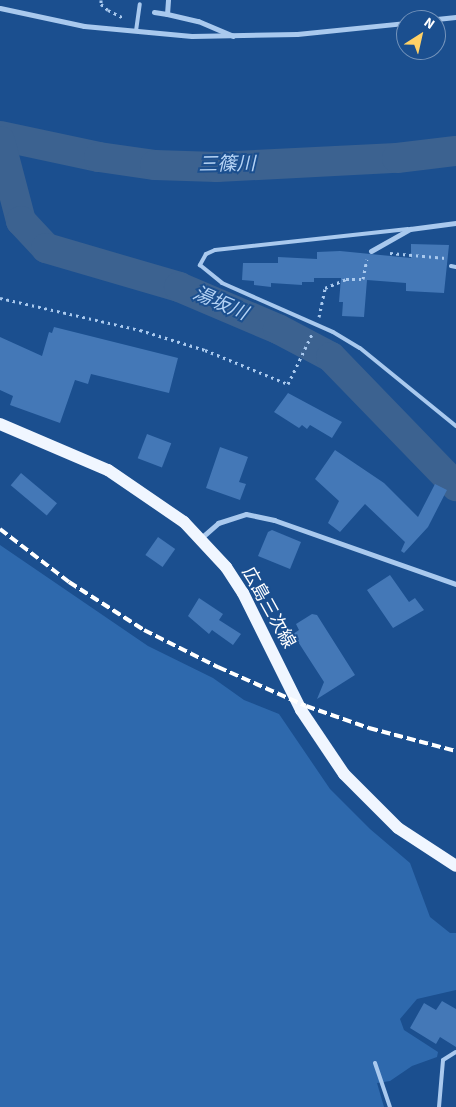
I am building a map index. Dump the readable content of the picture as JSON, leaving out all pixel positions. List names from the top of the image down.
{
  "streets": {
    "main road": ["広島三次線"]
  },
  "water": ["三篠川", "湯坂川"],
  "north": "top right"
}
